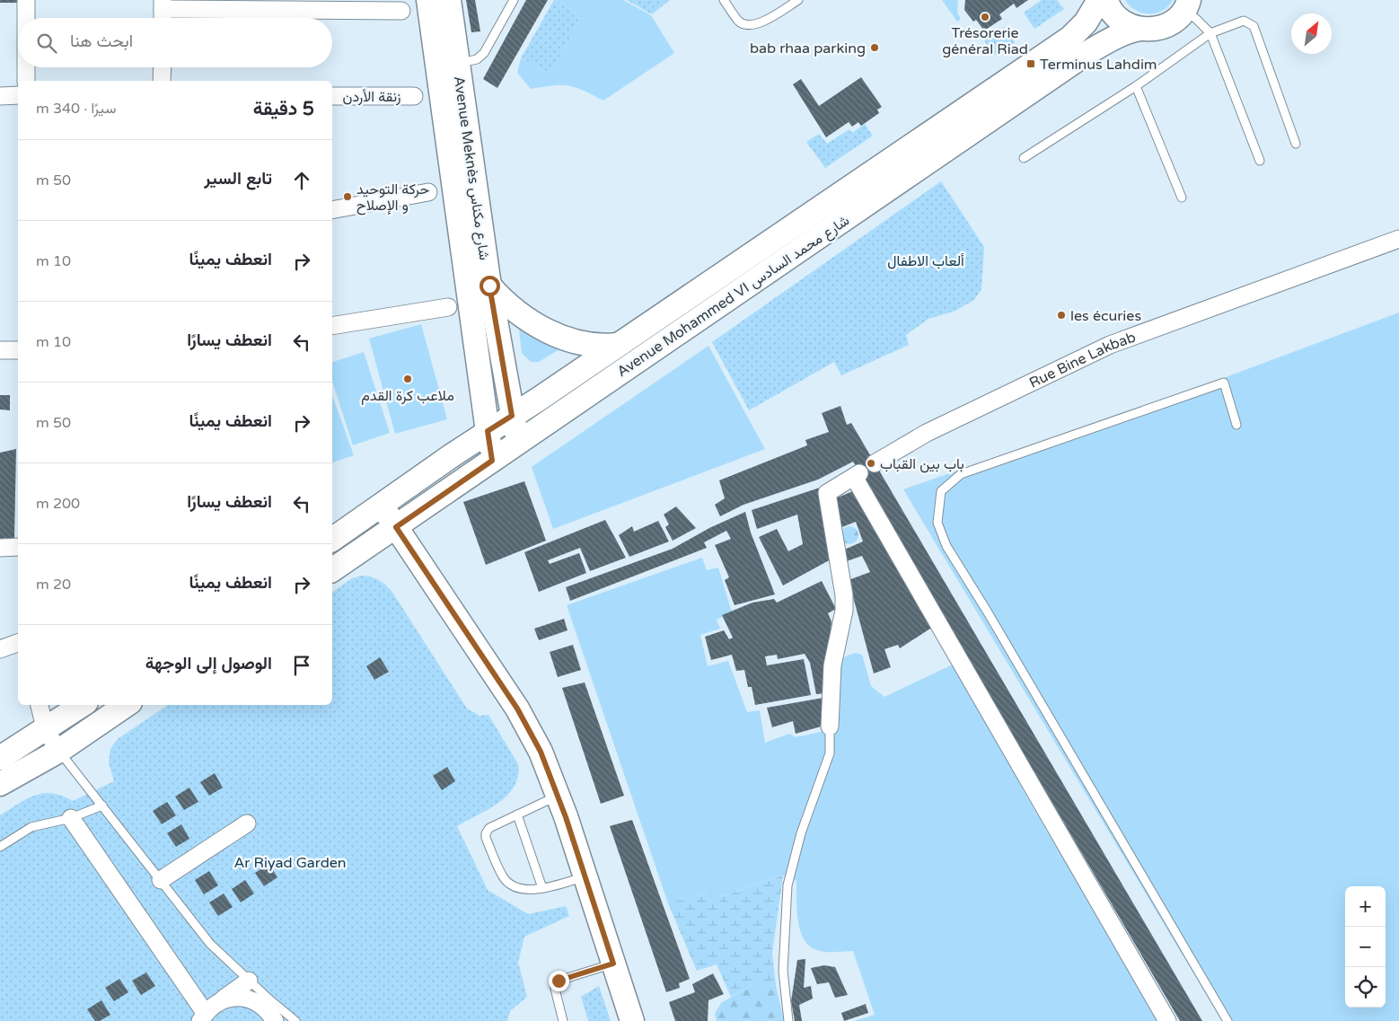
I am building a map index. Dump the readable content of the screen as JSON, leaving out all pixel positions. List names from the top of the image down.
{
  "streets": {
    "main road": ["Avenue Meknès شارع مكناس", "Avenue Mohammed VI شارع محمد السادس"],
    "street": ["زنقة الأردن", "Rue Bine Lakbab"]
  },
  "crossings": [
    ["Avenue Meknès شارع مكناس", "Avenue Mohammed VI شارع محمد السادس"]
  ],
  "parks": ["ألعاب الاطفال", "Ar Riyad Garden"],
  "places": {
    "other": [
      "Trésorerie général Riad",
      "bab rhaa parking",
      "حركة التوحيد و الإصلاح",
      "les écuries",
      "ملاعب كرة القدم",
      "باب بين القباب"
    ],
    "transit": ["Terminus Lahdim"]
  },
  "north": "top right",
  "page": {
    "search": "ابحث هنا",
    "heading": ["5 دقيقة", "سيرًا · 340 m"],
    "list": [
      ["تابع السير", "50 m"],
      ["انعطف يمينًا", "10 m"],
      ["انعطف يسارًا", "10 m"],
      ["انعطف يمينًا", "50 m"],
      ["انعطف يسارًا", "200 m"],
      ["انعطف يمينًا", "20 m"],
      "الوصول إلى الوجهة"
    ],
    "map_buttons": ["+", "−"]
  }
}
